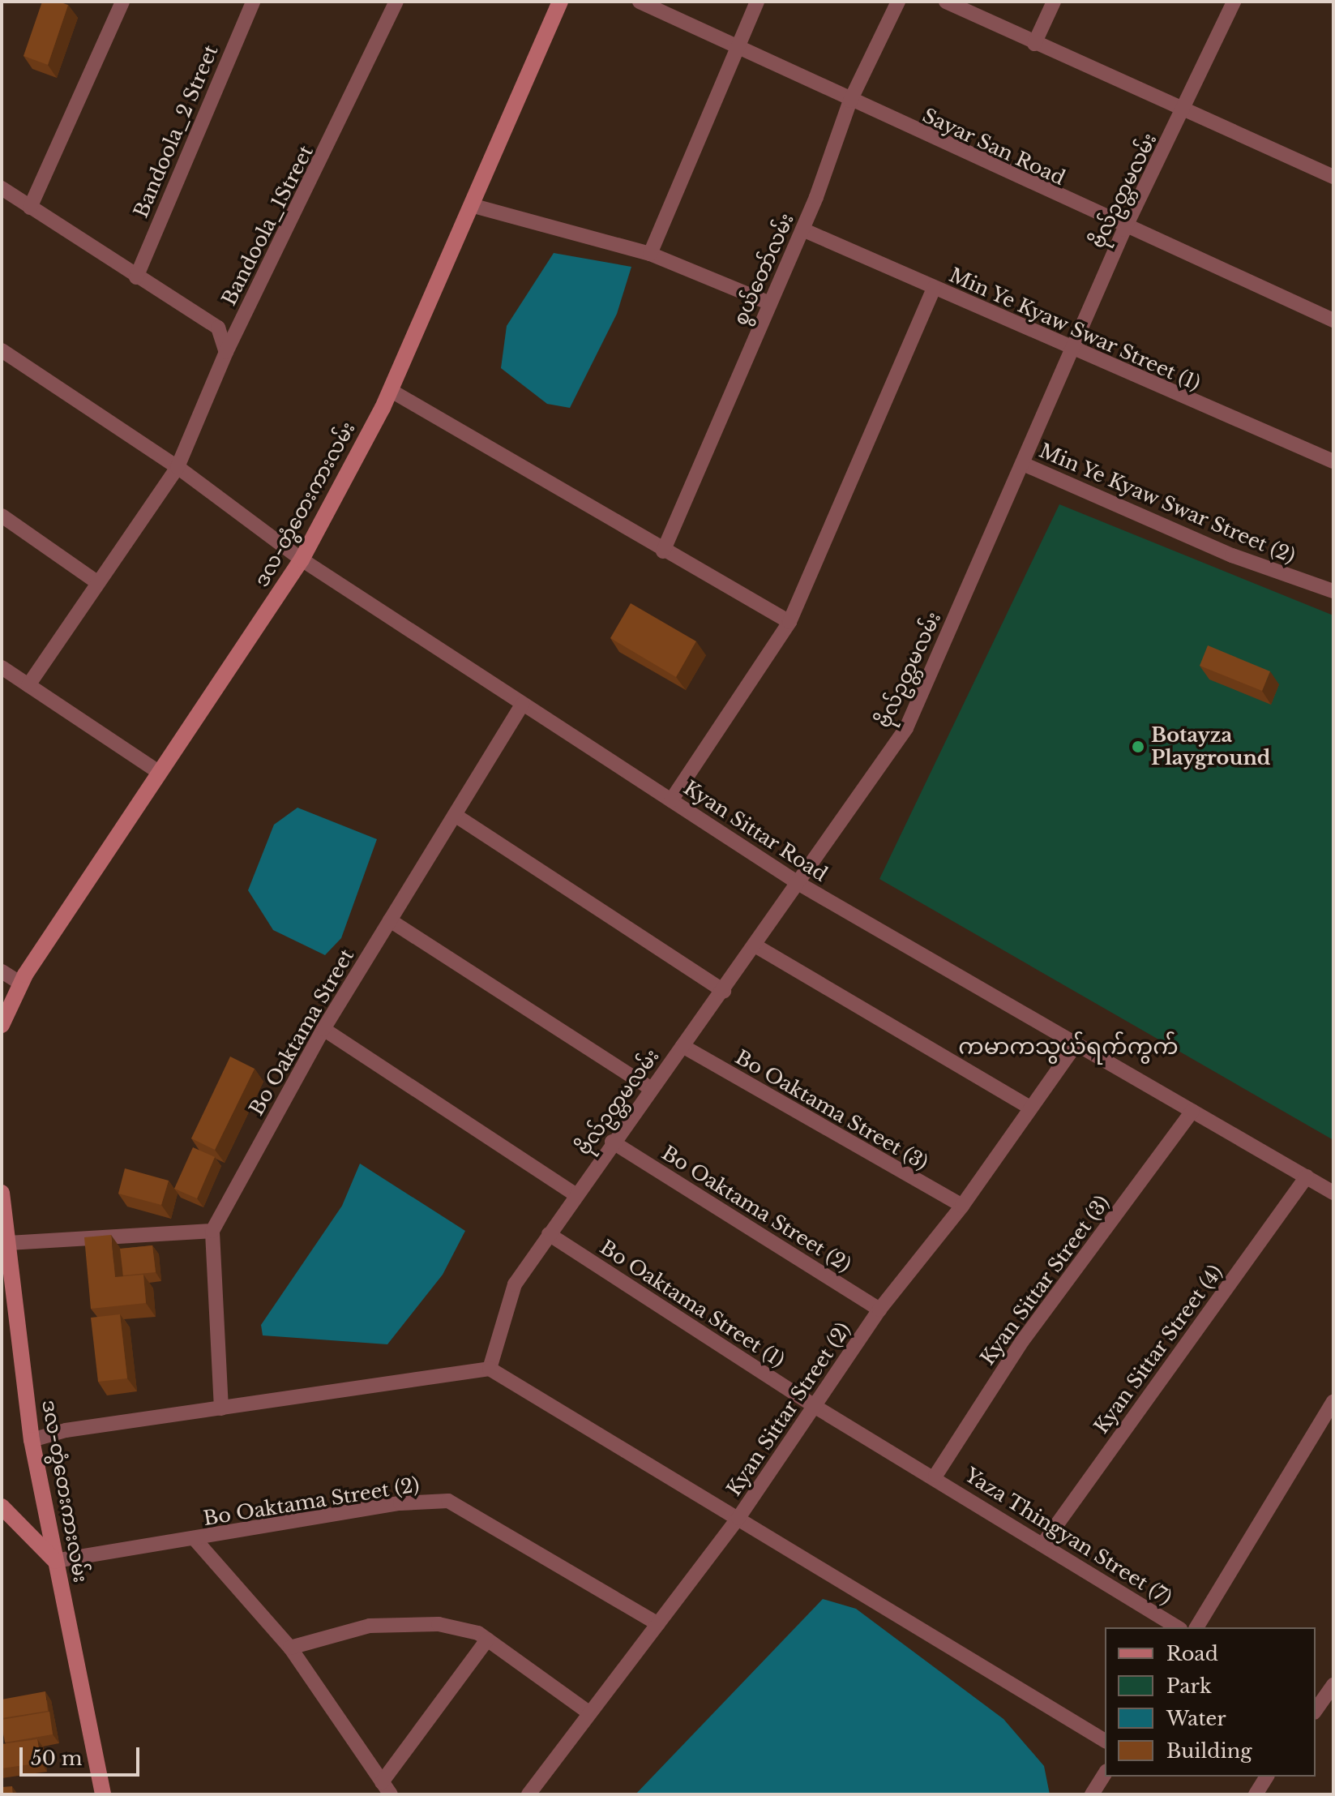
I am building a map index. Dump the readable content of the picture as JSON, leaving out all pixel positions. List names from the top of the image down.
{
  "streets": {
    "main road": ["ဒလ-တွံတေးကားလမ်း"],
    "street": [
      "Bandoola_2 Street",
      "Sayar San Road",
      "ဗိုလ်ဥတ္တမလမ်း",
      "Bandoola_1Street",
      "စွယ်တော်လမ်း",
      "Min Ye Kyaw Swar Street (1)",
      "Min Ye Kyaw Swar Street (2)",
      "Kyan Sittar Road",
      "Bo Oaktama Street",
      "Bo Oaktama Street (3)",
      "Bo Oaktama Street (2)",
      "Kyan Sittar Street (3)",
      "Bo Oaktama Street (1)",
      "Kyan Sittar Street (4)",
      "Kyan Sittar Street (2)",
      "Yaza Thingyan Street (7)"
    ]
  },
  "crossings": [
    ["Sayar San Road", "ဗိုလ်ဥတ္တမလမ်း"],
    ["Sayar San Road", "စွယ်တော်လမ်း"],
    ["ဗိုလ်ဥတ္တမလမ်း", "Min Ye Kyaw Swar Street (1)"],
    ["ဗိုလ်ဥတ္တမလမ်း", "Min Ye Kyaw Swar Street (2)"],
    ["ဗိုလ်ဥတ္တမလမ်း", "Kyan Sittar Road"],
    ["ဗိုလ်ဥတ္တမလမ်း", "Bo Oaktama Street (3)"],
    ["ဗိုလ်ဥတ္တမလမ်း", "Bo Oaktama Street (2)"],
    ["ဗိုလ်ဥတ္တမလမ်း", "Bo Oaktama Street (1)"],
    ["Bandoola_1Street", "Kyan Sittar Road"],
    ["စွယ်တော်လမ်း", "Min Ye Kyaw Swar Street (1)"],
    ["ဒလ-တွံတေးကားလမ်း", "Kyan Sittar Road"],
    ["ဒလ-တွံတေးကားလမ်း", "Bo Oaktama Street (2)"],
    ["Kyan Sittar Road", "Bo Oaktama Street"],
    ["Kyan Sittar Road", "Kyan Sittar Street (3)"],
    ["Kyan Sittar Road", "Kyan Sittar Street (4)"],
    ["Kyan Sittar Road", "Kyan Sittar Street (2)"],
    ["Bo Oaktama Street (3)", "Kyan Sittar Street (2)"],
    ["Bo Oaktama Street (2)", "Kyan Sittar Street (2)"],
    ["Kyan Sittar Street (3)", "Bo Oaktama Street (1)"],
    ["Kyan Sittar Street (3)", "Yaza Thingyan Street (7)"],
    ["Bo Oaktama Street (1)", "Kyan Sittar Street (2)"],
    ["Bo Oaktama Street (1)", "Yaza Thingyan Street (7)"],
    ["Kyan Sittar Street (4)", "Yaza Thingyan Street (7)"]
  ],
  "districts": ["ကမာကသွယ်ရက်ကွက်"],
  "places": ["Botayza Playground"],
  "legend": [
    "Road",
    "Park",
    "Water",
    "Building"
  ],
  "scale_bar": "50 m"
}
